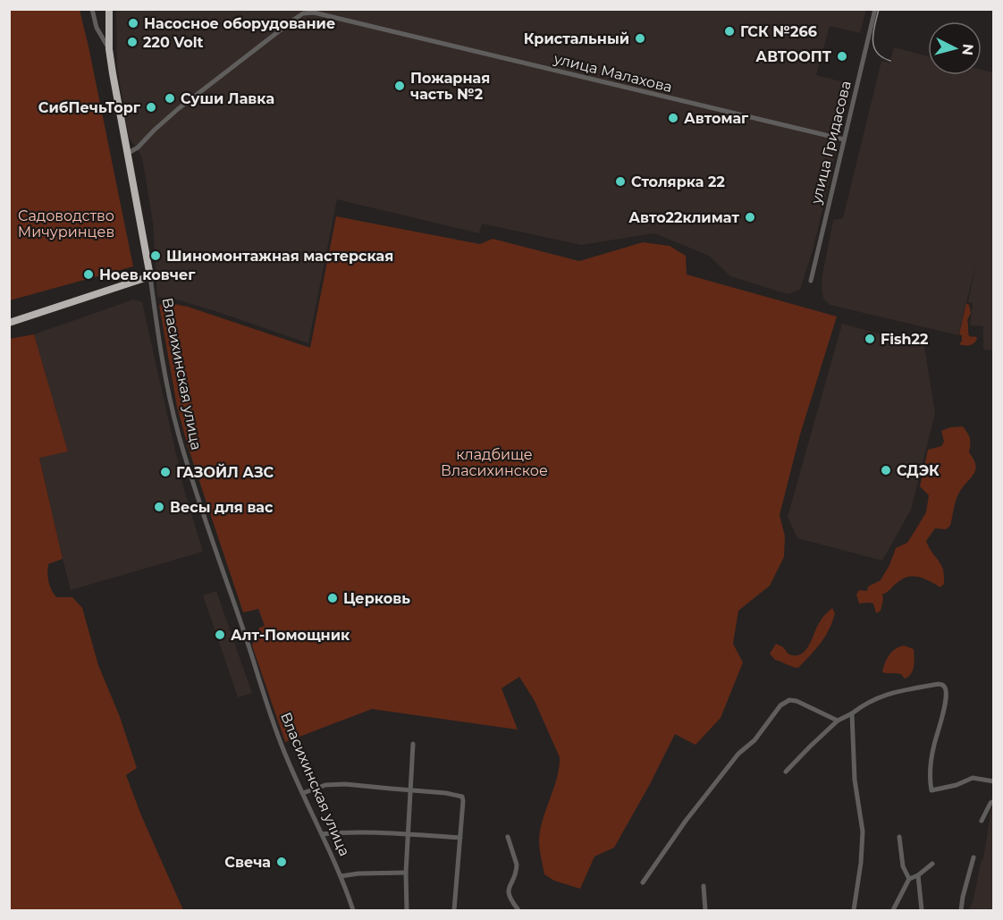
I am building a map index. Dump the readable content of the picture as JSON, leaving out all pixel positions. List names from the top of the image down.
{
  "streets": {
    "highway": ["Власихинская улица"],
    "street": ["улица Малахова", "улица Гридасова"]
  },
  "crossings": [
    ["улица Малахова", "улица Гридасова"],
    ["улица Малахова", "Власихинская улица"]
  ],
  "parks": ["Садоводство Мичуринцев", "кладбище Власихинское"],
  "places": [
    "Насосное оборудование",
    "ГСК №266",
    "Кристальный",
    "220 Volt",
    "АВТООПТ",
    "Пожарная часть №2",
    "Суши Лавка",
    "СибПечьТорг",
    "Автомаг",
    "Столярка 22",
    "Авто22климат",
    "Шиномонтажная мастерская",
    "Ноев ковчег",
    "Fish22",
    "СДЭК",
    "ГАЗОЙЛ АЗС",
    "Весы для вас",
    "Церковь",
    "Алт-Помощник",
    "Свеча"
  ],
  "north": "right"
}
